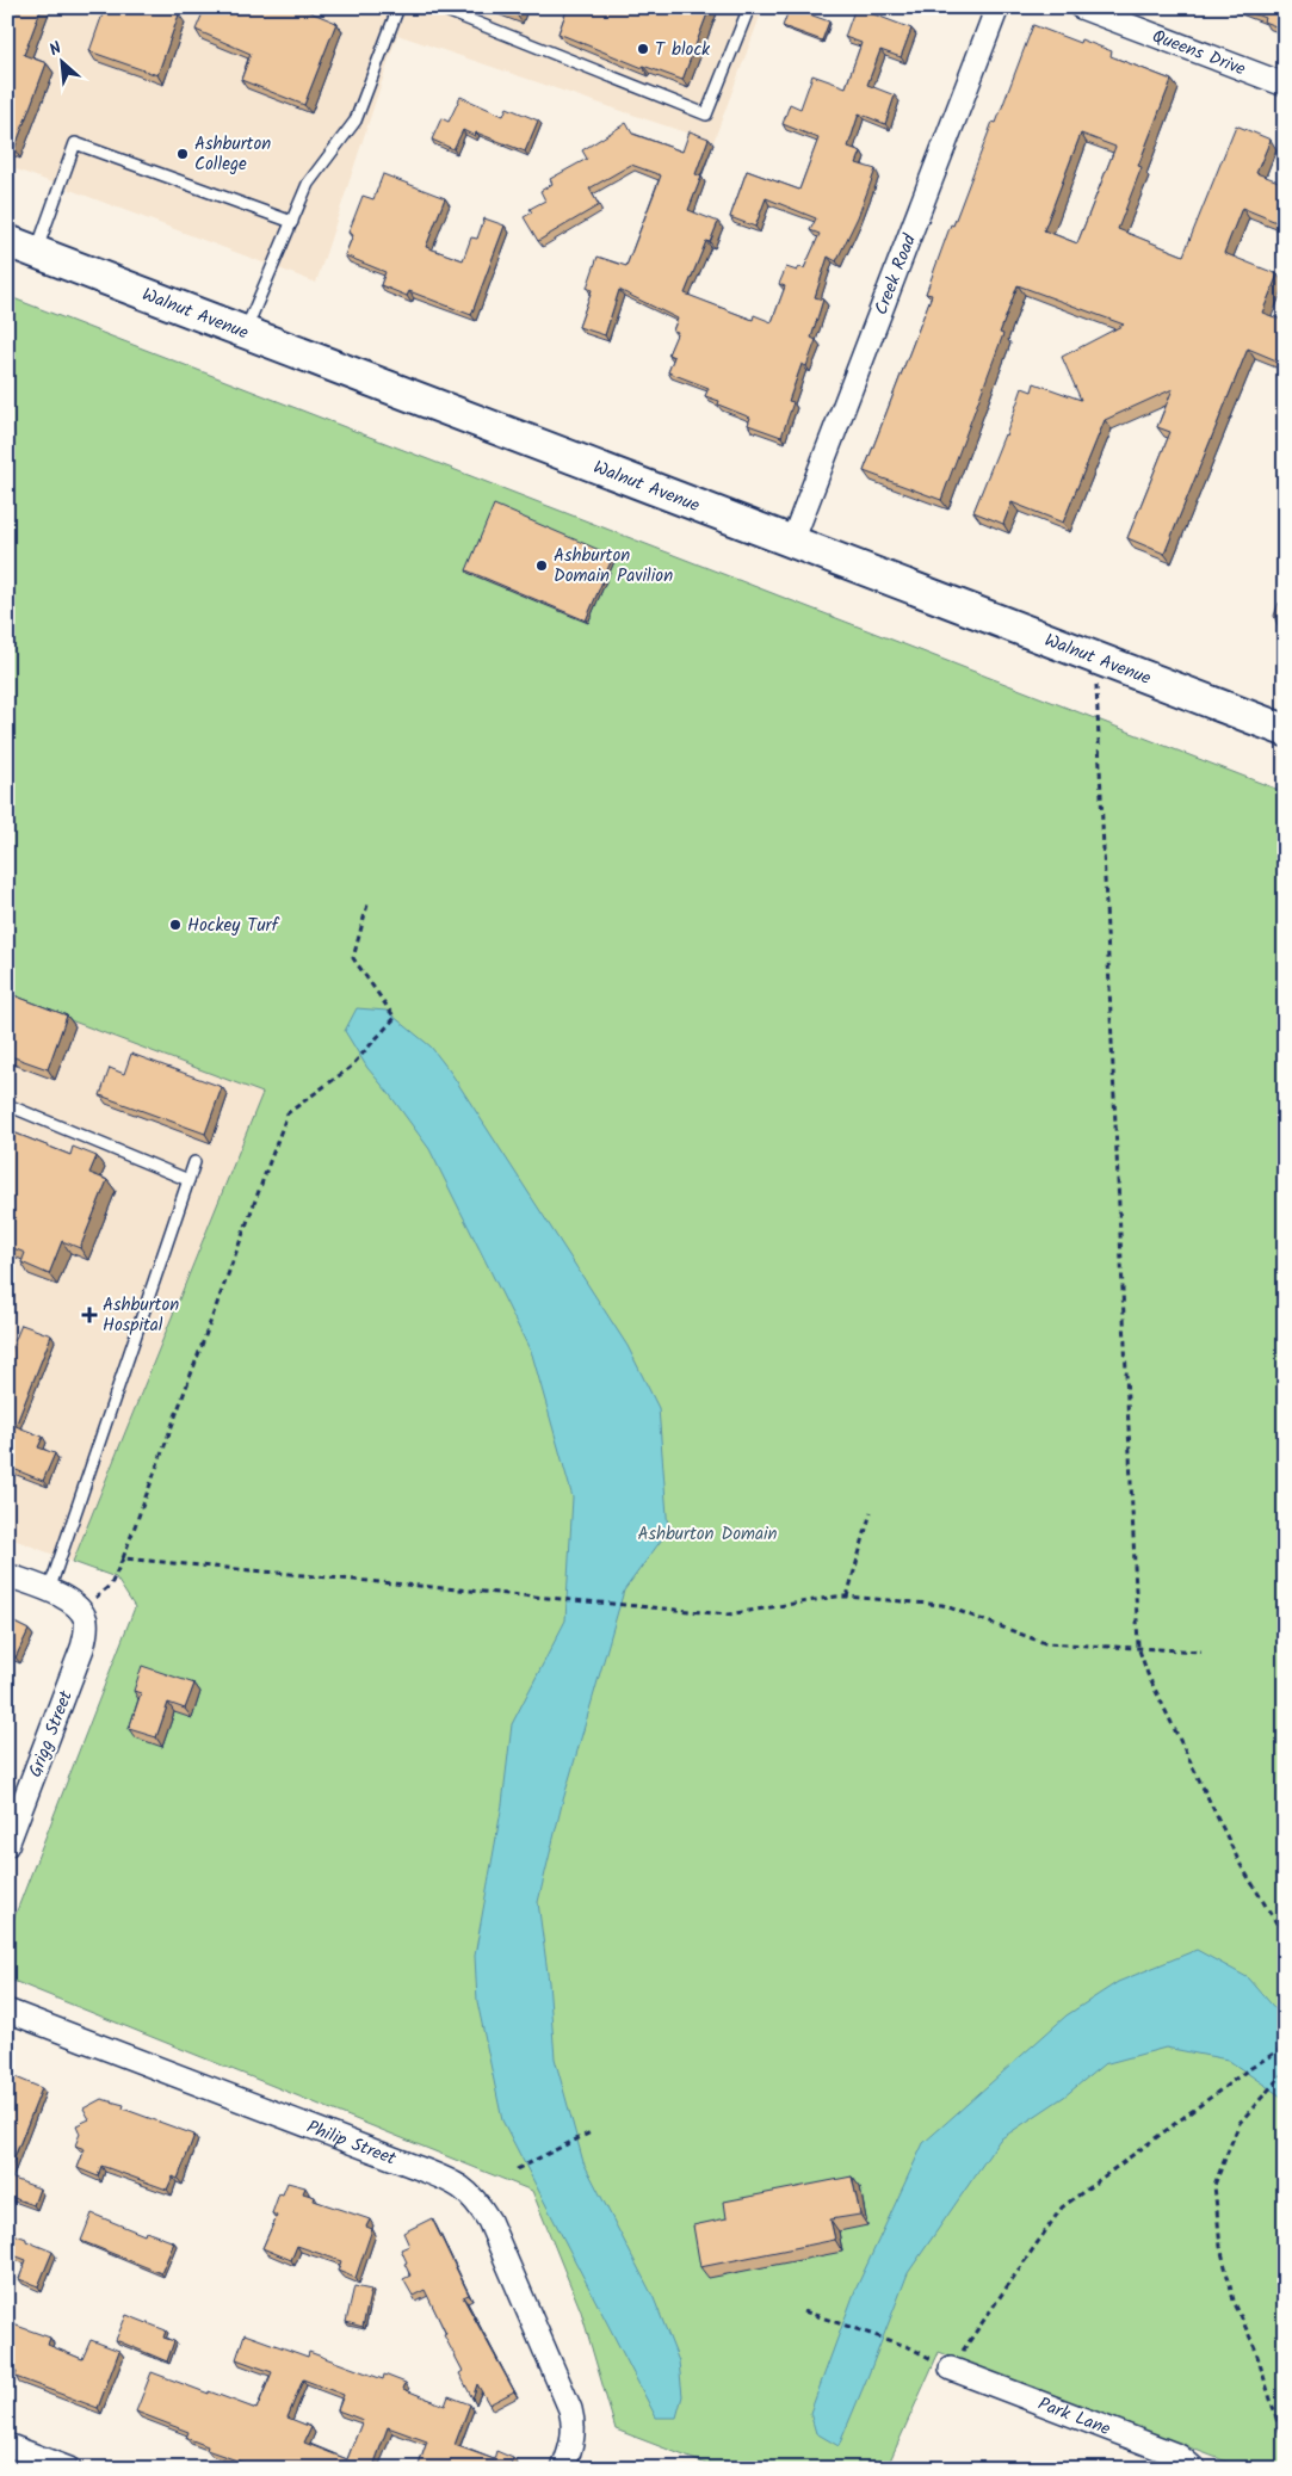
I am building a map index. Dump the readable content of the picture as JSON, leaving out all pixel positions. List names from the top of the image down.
{
  "streets": {
    "main road": ["Walnut Avenue"],
    "street": [
      "Queens Drive",
      "Creek Road",
      "Grigg Street",
      "Philip Street",
      "Park Lane"
    ]
  },
  "crossings": [
    ["Creek Road", "Walnut Avenue"]
  ],
  "parks": ["Ashburton Domain"],
  "places": {
    "other": [
      "T block",
      "Ashburton College",
      "Ashburton Domain Pavilion",
      "Hockey Turf"
    ],
    "health": ["Ashburton Hospital"]
  },
  "north": "top left"
}
